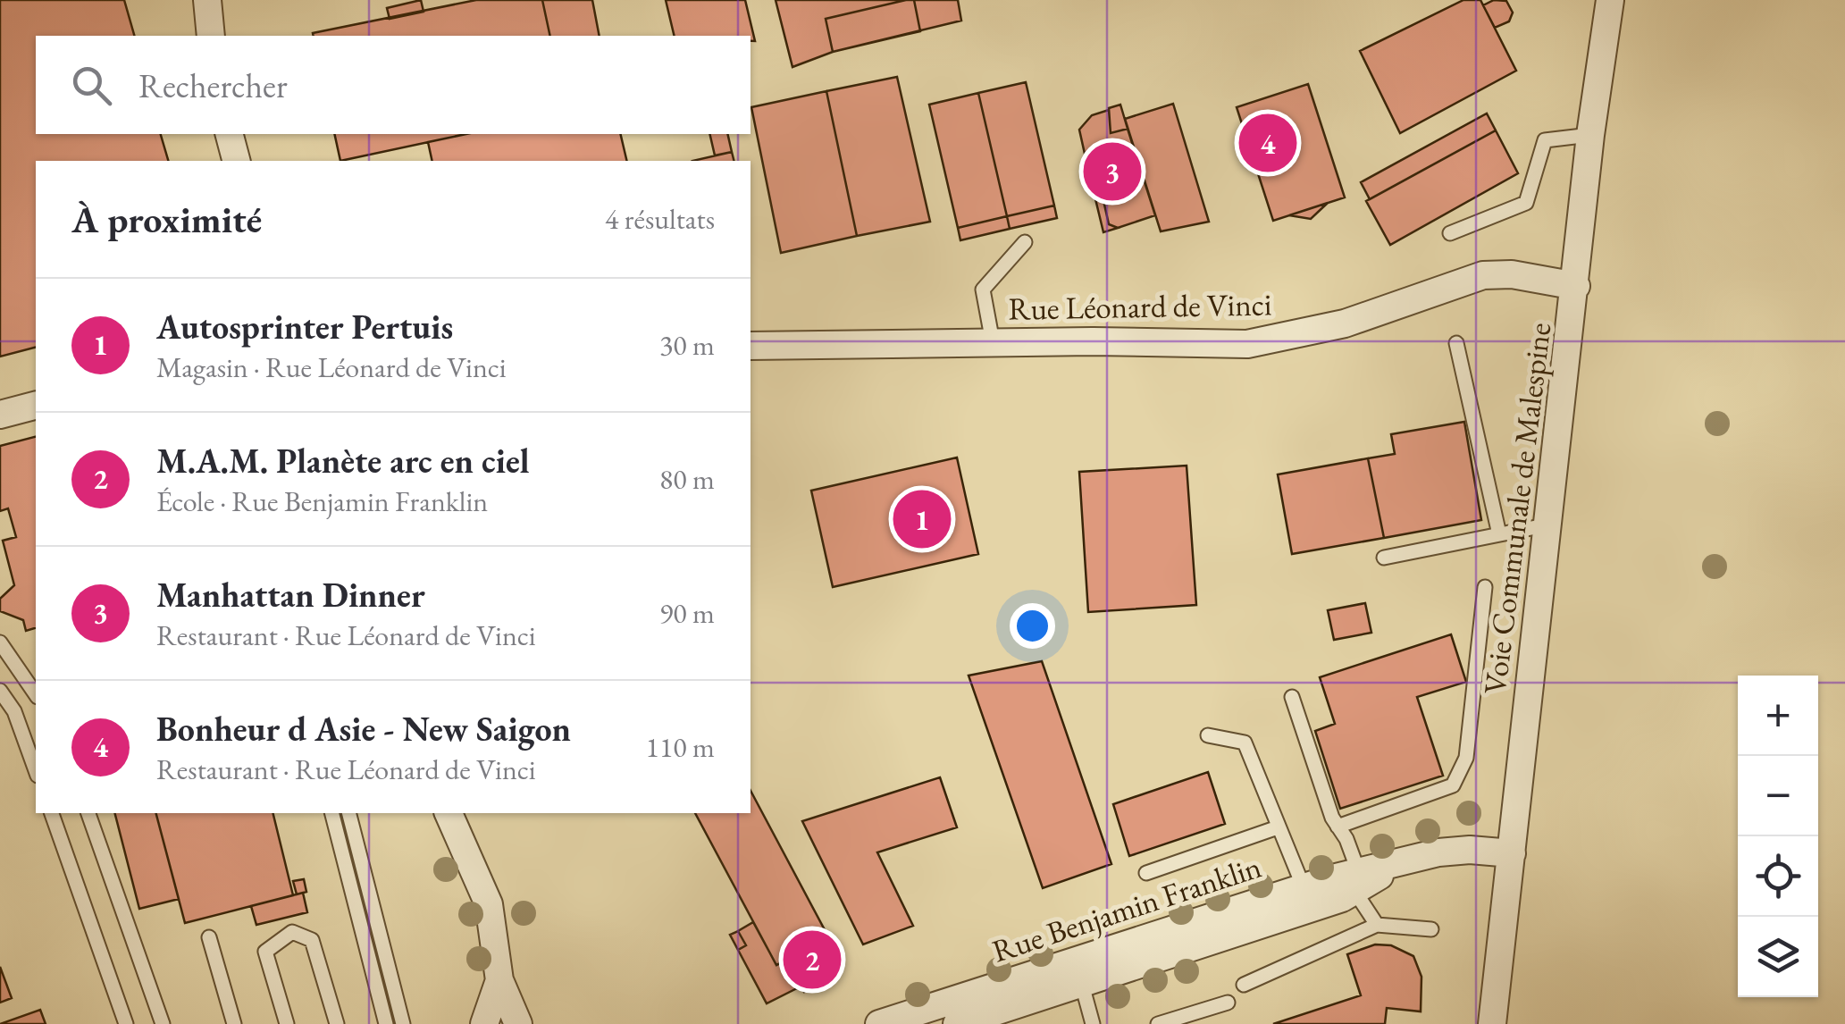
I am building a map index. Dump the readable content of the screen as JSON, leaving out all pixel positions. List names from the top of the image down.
{
  "streets": {
    "street": ["Rue Léonard de Vinci", "Voie Communale de Malespine", "Rue Benjamin Franklin"]
  },
  "crossings": [
    ["Rue Léonard de Vinci", "Voie Communale de Malespine"],
    ["Voie Communale de Malespine", "Rue Benjamin Franklin"]
  ],
  "page": {
    "search": "Rechercher",
    "pins": [
      "4",
      "3",
      "1",
      "2"
    ],
    "heading": ["À proximité", "4 résultats"],
    "list": [
      {
        "mark": "1",
        "name": "Autosprinter Pertuis",
        "note": "Magasin · Rue Léonard de Vinci",
        "value": "30 m"
      },
      {
        "mark": "2",
        "name": "M.A.M. Planète arc en ciel",
        "note": "École · Rue Benjamin Franklin",
        "value": "80 m"
      },
      {
        "mark": "3",
        "name": "Manhattan Dinner",
        "note": "Restaurant · Rue Léonard de Vinci",
        "value": "90 m"
      },
      {
        "mark": "4",
        "name": "Bonheur d Asie - New Saigon",
        "note": "Restaurant · Rue Léonard de Vinci",
        "value": "110 m"
      }
    ],
    "map_buttons": ["+", "−"]
  }
}
